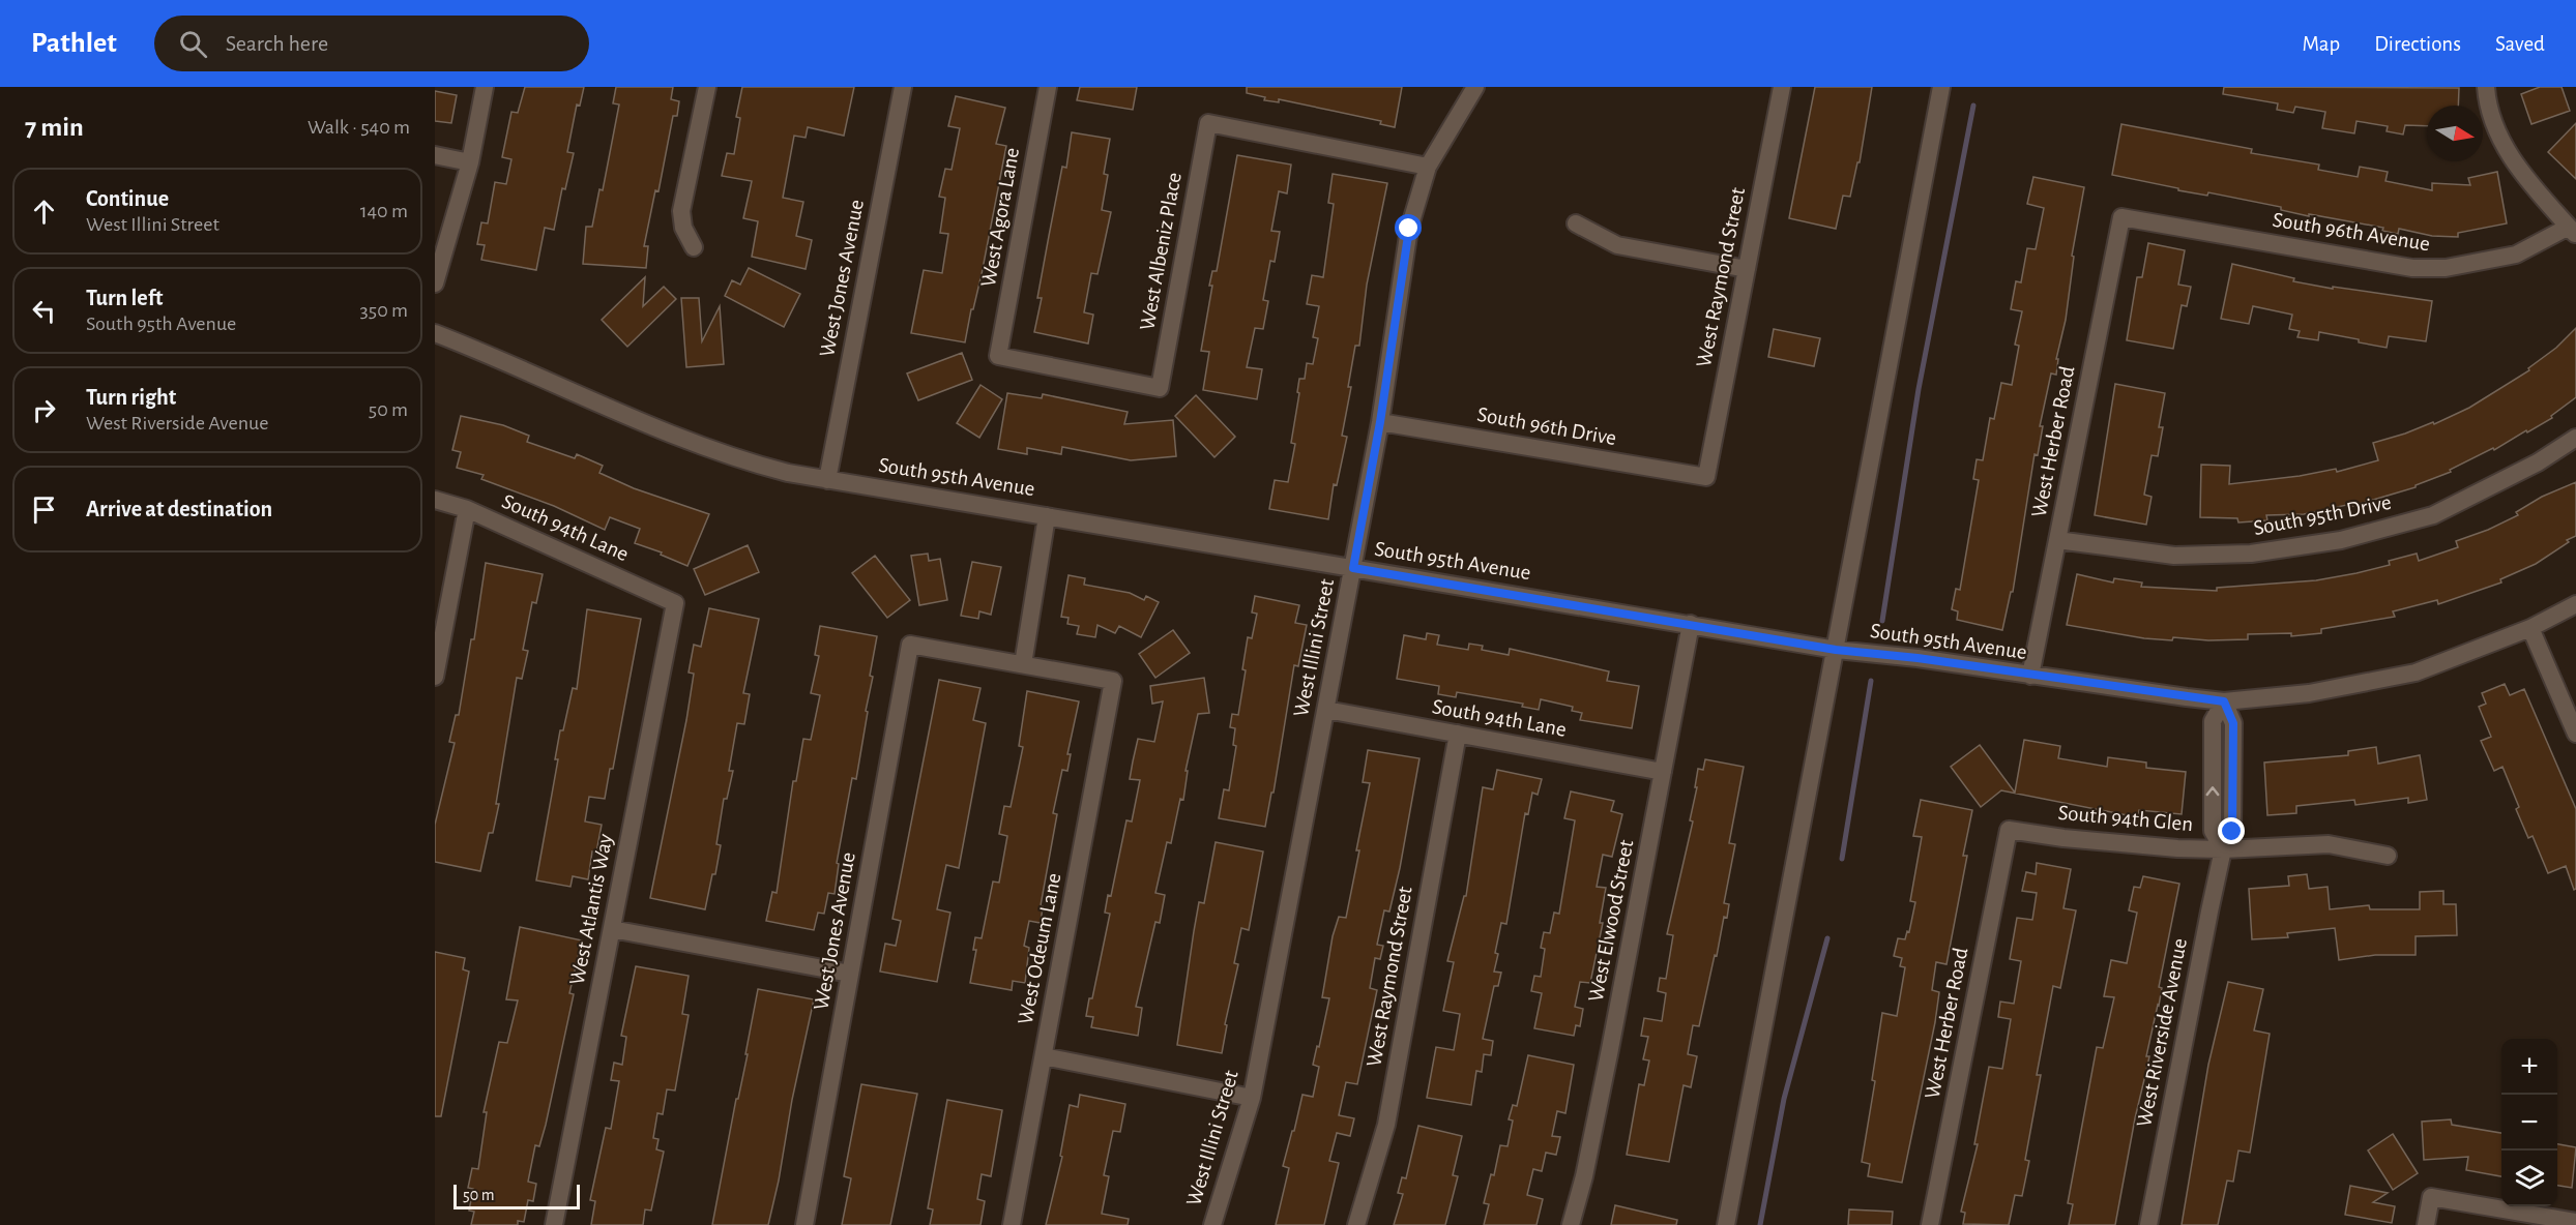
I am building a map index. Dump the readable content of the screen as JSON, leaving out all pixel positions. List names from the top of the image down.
{
  "streets": {
    "street": [
      "West Agora Lane",
      "South 96th Avenue",
      "West Albeniz Place",
      "West Raymond Street",
      "West Jones Avenue",
      "South 96th Drive",
      "West Herber Road",
      "South 95th Avenue",
      "South 95th Drive",
      "South 94th Lane",
      "West Illini Street",
      "South 94th Glen",
      "West Atlantis Way",
      "West Elwood Street",
      "West Odeum Lane",
      "West Riverside Avenue"
    ]
  },
  "crossings": [
    ["West Agora Lane", "West Albeniz Place"],
    ["South 96th Avenue", "West Herber Road"],
    ["West Albeniz Place", "West Illini Street"],
    ["West Raymond Street", "South 96th Drive"],
    ["West Raymond Street", "South 94th Lane"],
    ["West Jones Avenue", "South 95th Avenue"],
    ["West Jones Avenue", "West Odeum Lane"],
    ["South 96th Drive", "West Illini Street"],
    ["West Herber Road", "South 95th Avenue"],
    ["West Herber Road", "South 95th Drive"],
    ["West Herber Road", "South 94th Glen"],
    ["South 95th Avenue", "West Illini Street"],
    ["South 95th Avenue", "West Elwood Street"],
    ["South 94th Lane", "West Illini Street"],
    ["South 94th Lane", "West Atlantis Way"],
    ["South 94th Lane", "West Elwood Street"],
    ["South 94th Glen", "West Riverside Avenue"]
  ],
  "scale_bar": "50 m",
  "north": "right",
  "page": {
    "header": "Pathlet",
    "search": "Search here",
    "nav": ["Map", "Directions", "Saved"],
    "heading": ["7 min", "Walk · 540 m"],
    "list": [
      ["Continue", "West Illini Street", "140 m"],
      ["Turn left", "South 95th Avenue", "350 m"],
      ["Turn right", "West Riverside Avenue", "50 m"],
      "Arrive at destination"
    ],
    "map_buttons": ["+", "−"],
    "scale": "50 m"
  }
}
